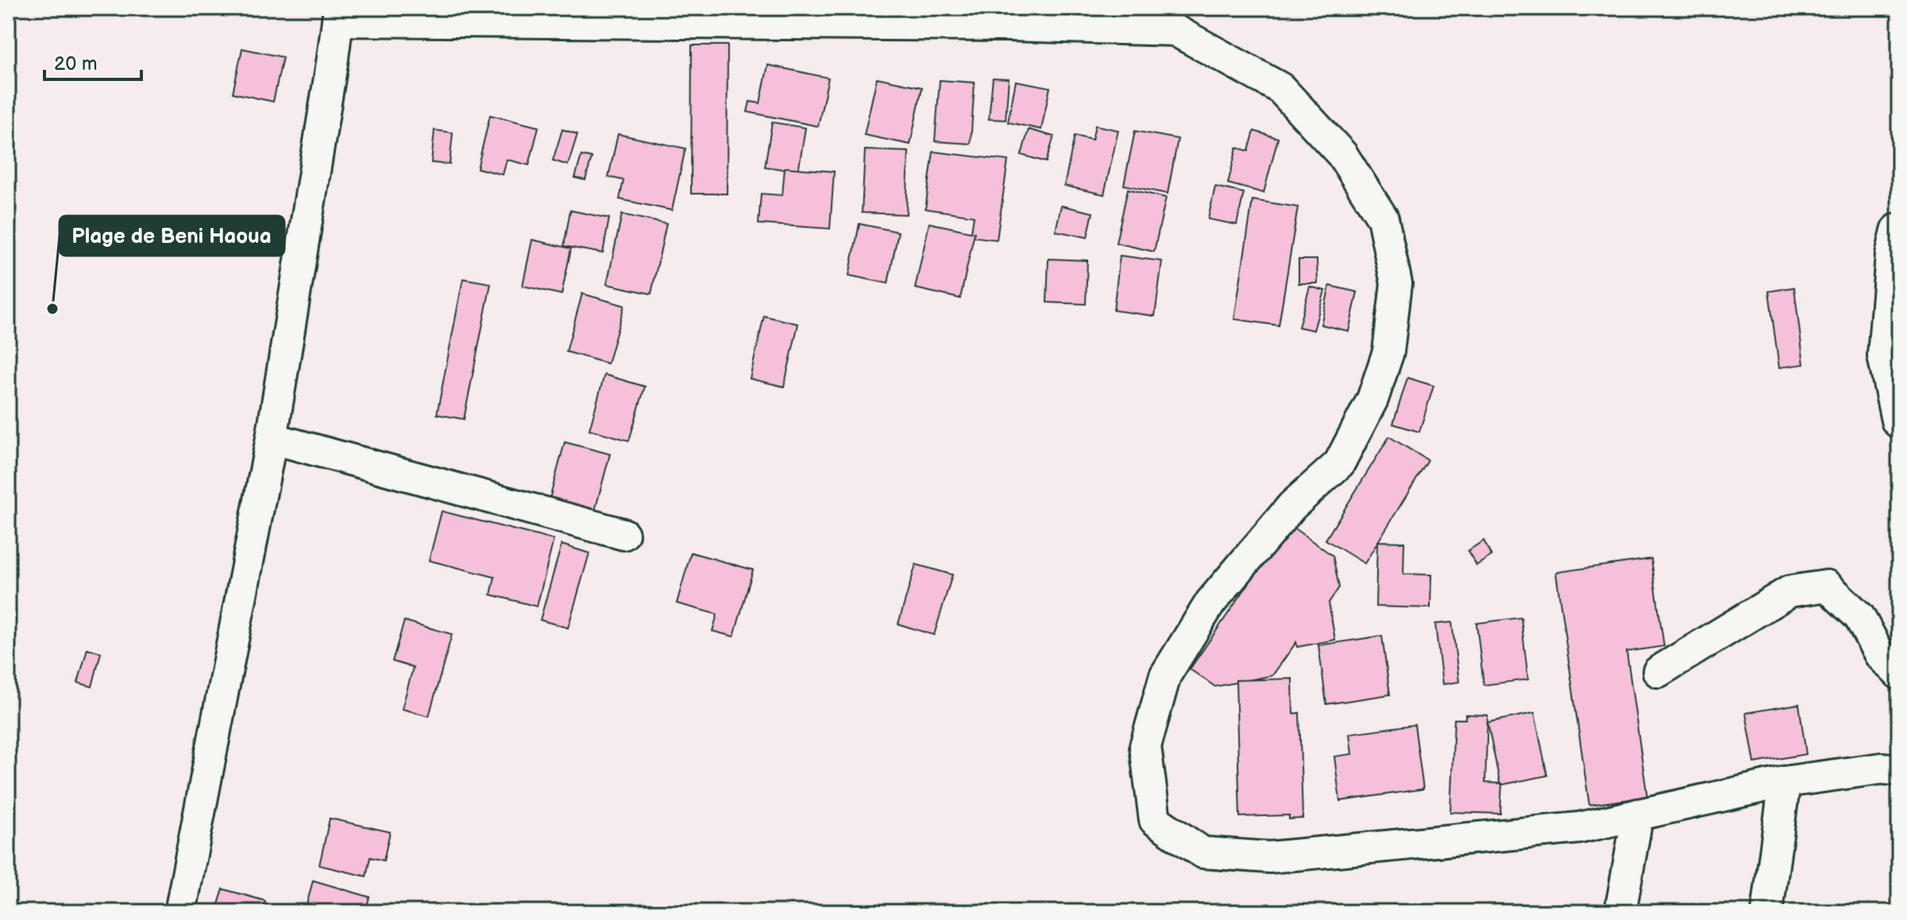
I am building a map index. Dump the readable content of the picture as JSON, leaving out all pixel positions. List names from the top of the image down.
{
  "places": ["Plage de Beni Haoua"],
  "scale_bar": "20 m"
}
